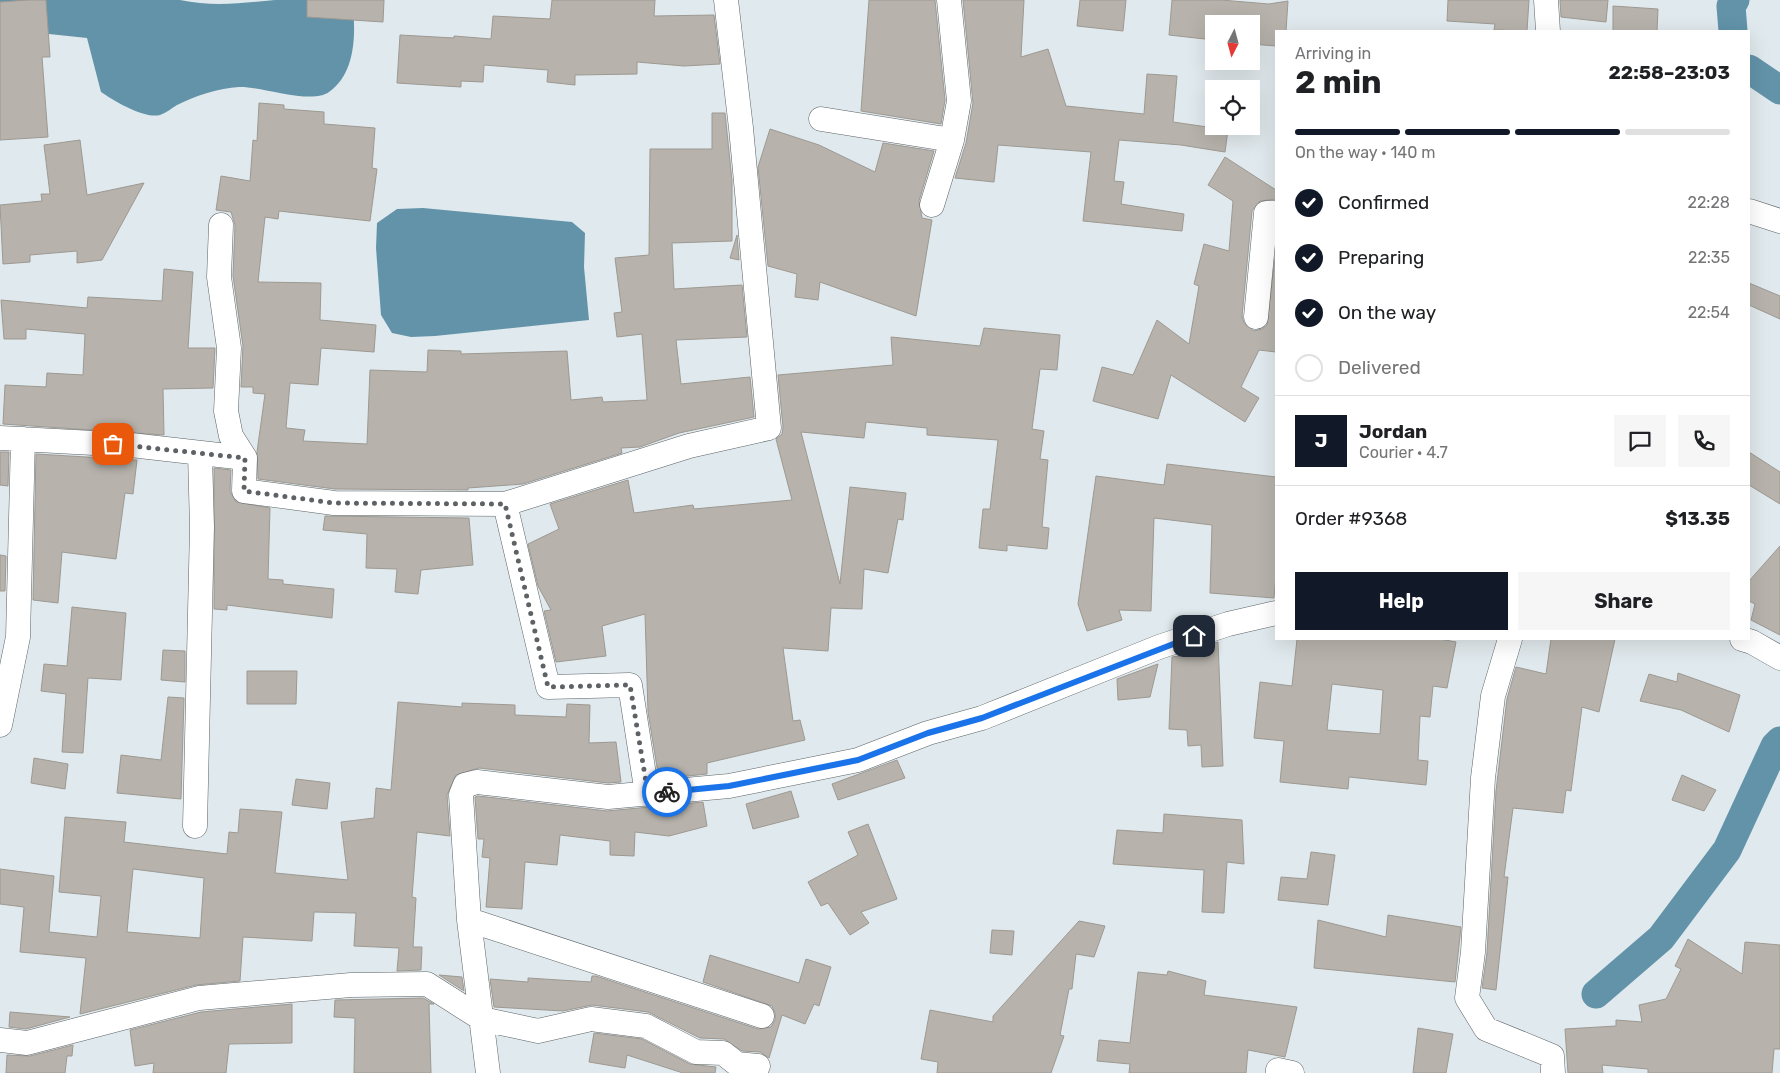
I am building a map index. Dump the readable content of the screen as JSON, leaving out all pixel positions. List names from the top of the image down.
{
  "north": "bottom",
  "page": {
    "heading": ["2 min", "Arriving in", "22:58–23:03"],
    "panel": [
      "Jordan",
      "Courier · 4.7",
      "Order #9368",
      "$13.35"
    ],
    "bar": "On the way · 140 m",
    "list": [
      ["Confirmed", "22:28"],
      ["Preparing", "22:35"],
      ["On the way", "22:54"],
      "Delivered"
    ],
    "round": "J",
    "buttons": ["Help", "Share"]
  }
}
